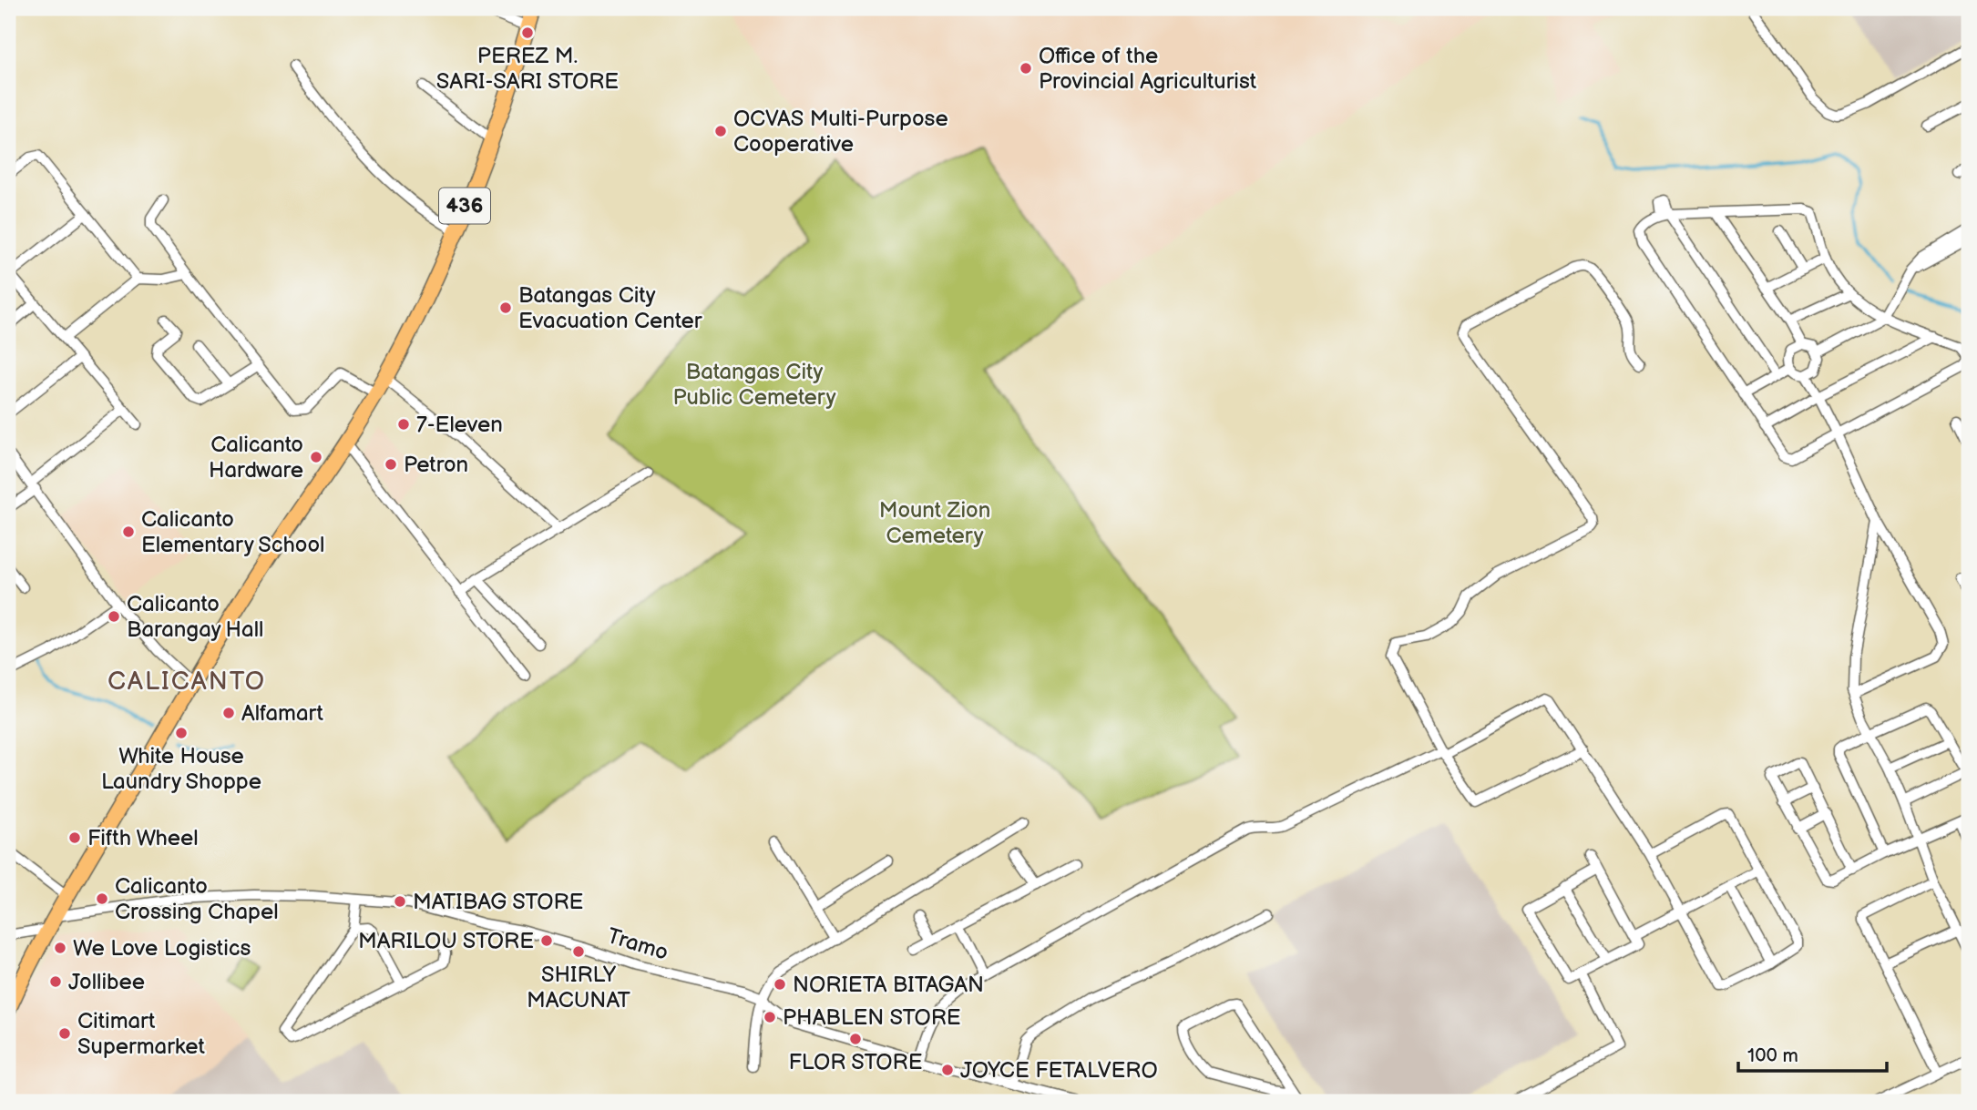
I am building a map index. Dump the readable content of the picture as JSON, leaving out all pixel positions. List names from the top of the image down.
{
  "streets": {
    "main road": ["436"],
    "street": ["Tramo"]
  },
  "crossings": [
    ["436", "Tramo"]
  ],
  "districts": ["CALICANTO"],
  "parks": ["Batangas City Public Cemetery", "Mount Zion Cemetery"],
  "places": [
    "PEREZ M. SARI-SARI STORE",
    "Office of the Provincial Agriculturist",
    "OCVAS Multi-Purpose Cooperative",
    "Batangas City Evacuation Center",
    "7-Eleven",
    "Calicanto Hardware",
    "Petron",
    "Calicanto Elementary School",
    "Calicanto Barangay Hall",
    "Alfamart",
    "White House Laundry Shoppe",
    "Fifth Wheel",
    "Calicanto Crossing Chapel",
    "MATIBAG STORE",
    "MARILOU STORE",
    "We Love Logistics",
    "SHIRLY MACUNAT",
    "Jollibee",
    "NORIETA BITAGAN",
    "PHABLEN STORE",
    "Citimart Supermarket",
    "FLOR STORE",
    "JOYCE FETALVERO"
  ],
  "scale_bar": "100 m"
}
